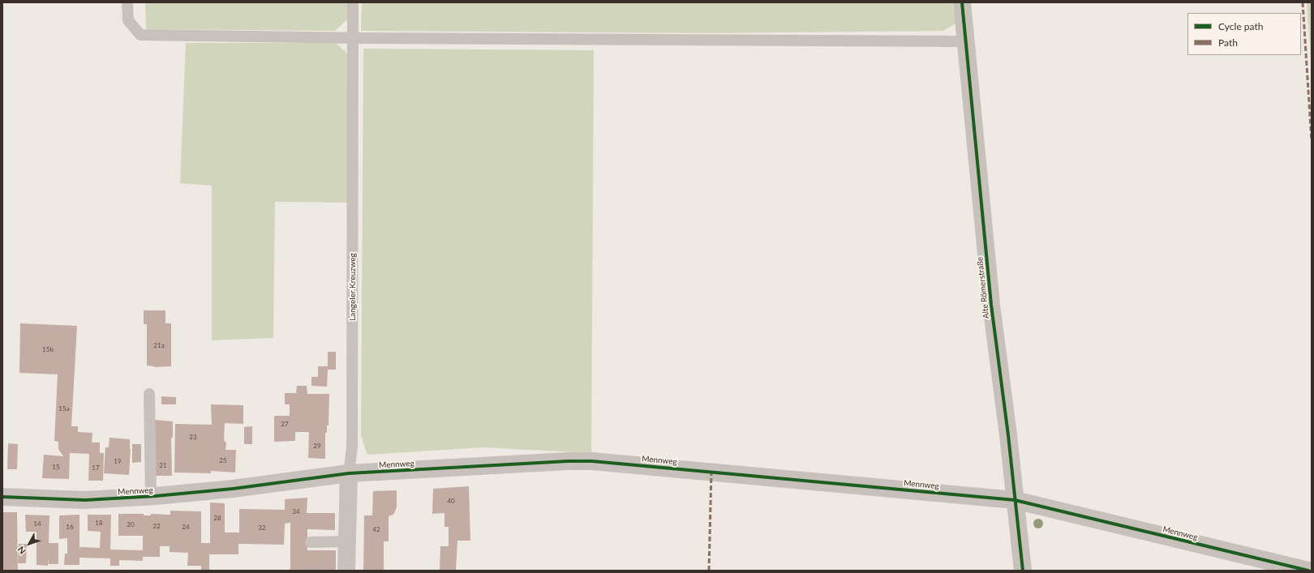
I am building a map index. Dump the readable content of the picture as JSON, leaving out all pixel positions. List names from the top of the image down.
{
  "streets": {
    "street": ["Langeler Kreuzweg", "Alte Römerstraße", "Mennweg"]
  },
  "crossings": [
    ["Langeler Kreuzweg", "Mennweg"],
    ["Alte Römerstraße", "Mennweg"]
  ],
  "house_numbers": [
    "21a",
    "15b",
    "15a",
    "27",
    "23",
    "29",
    "25",
    "19",
    "21",
    "15",
    "17",
    "40",
    "34",
    "28",
    "18",
    "14",
    "20",
    "22",
    "16",
    "24",
    "32",
    "42"
  ],
  "legend": ["Cycle path", "Path"],
  "north": "bottom left"
}
